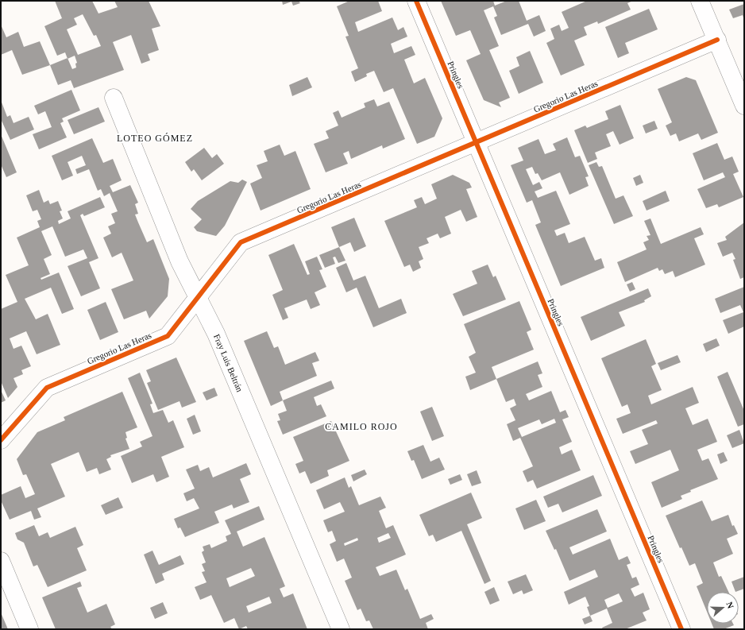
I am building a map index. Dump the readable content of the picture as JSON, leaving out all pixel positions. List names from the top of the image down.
{
  "streets": {
    "street": ["Pringles", "Gregorio Las Heras", "Fray Luis Beltrán"]
  },
  "crossings": [
    ["Pringles", "Gregorio Las Heras"],
    ["Gregorio Las Heras", "Fray Luis Beltrán"]
  ],
  "districts": ["LOTEO GÓMEZ", "CAMILO ROJO"],
  "north": "right"
}
